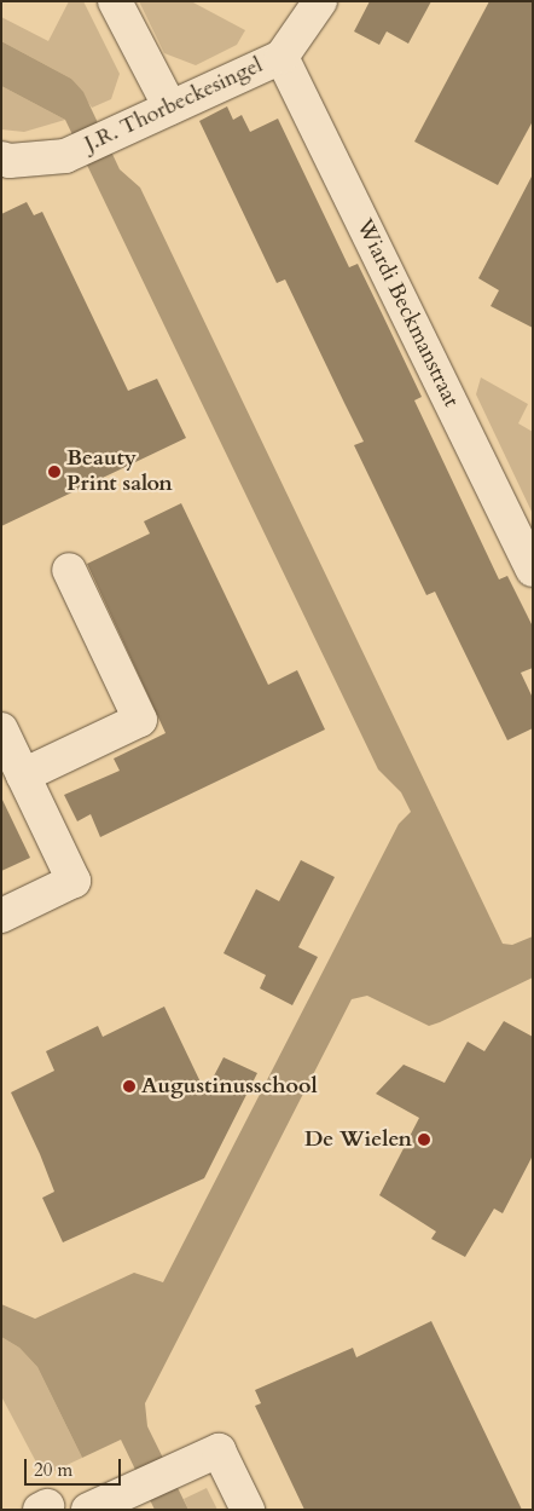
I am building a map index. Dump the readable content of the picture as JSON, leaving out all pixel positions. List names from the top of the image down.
{
  "streets": {
    "street": ["J.R. Thorbeckesingel", "Wiardi Beckmanstraat"]
  },
  "crossings": [
    ["J.R. Thorbeckesingel", "Wiardi Beckmanstraat"]
  ],
  "places": ["Beauty Print salon", "Augustinusschool", "De Wielen"],
  "scale_bar": "20 m"
}
